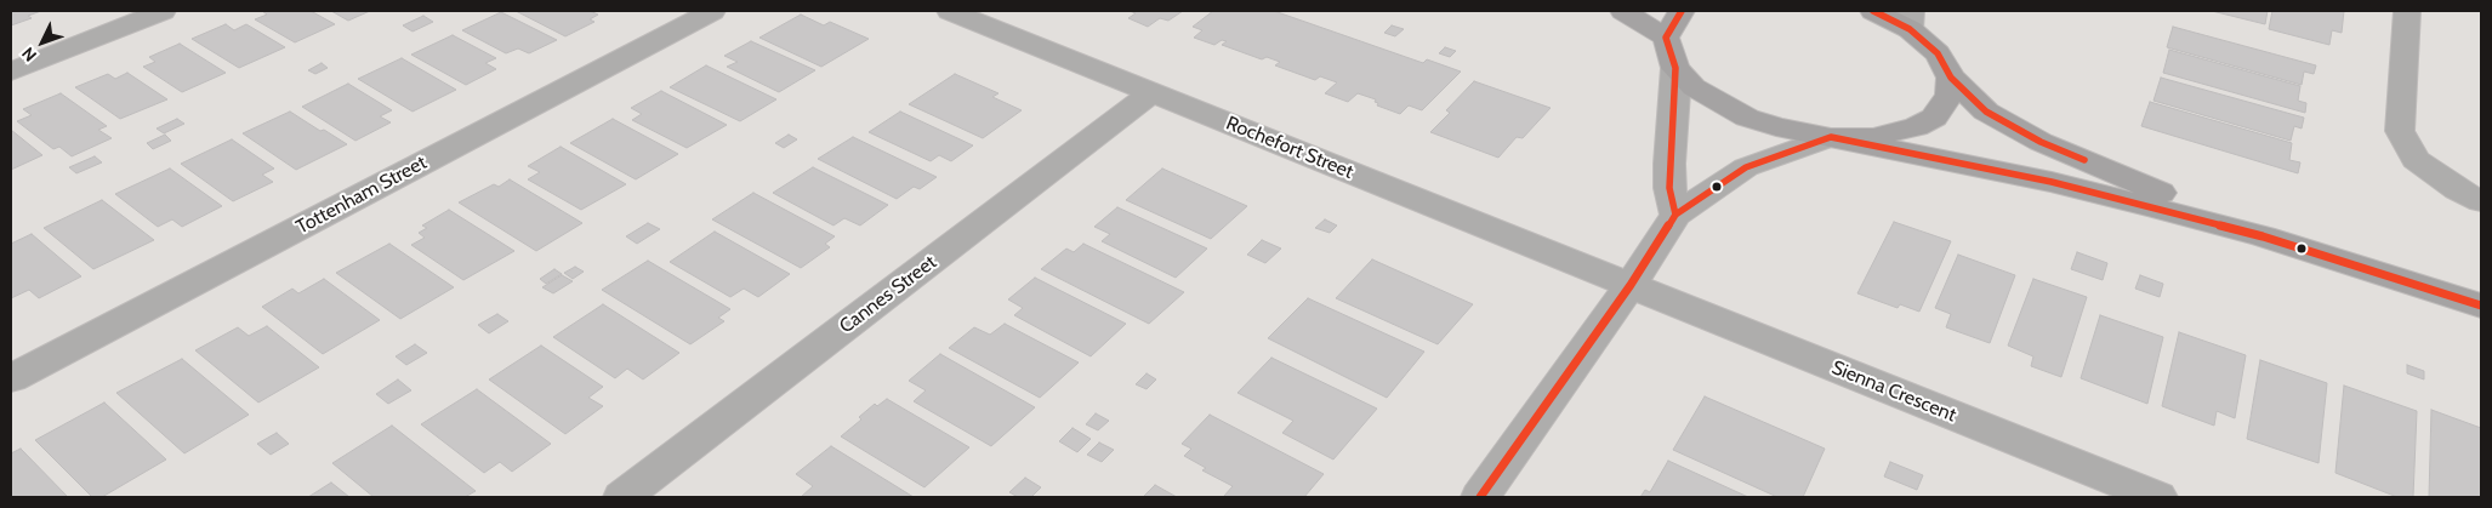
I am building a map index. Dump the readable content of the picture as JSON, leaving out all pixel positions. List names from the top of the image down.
{
  "streets": {
    "street": [
      "Rochefort Street",
      "Tottenham Street",
      "Cannes Street",
      "Sienna Crescent"
    ]
  },
  "crossings": [
    ["Rochefort Street", "Cannes Street"],
    ["Rochefort Street", "Sienna Crescent"]
  ],
  "north": "bottom left"
}
